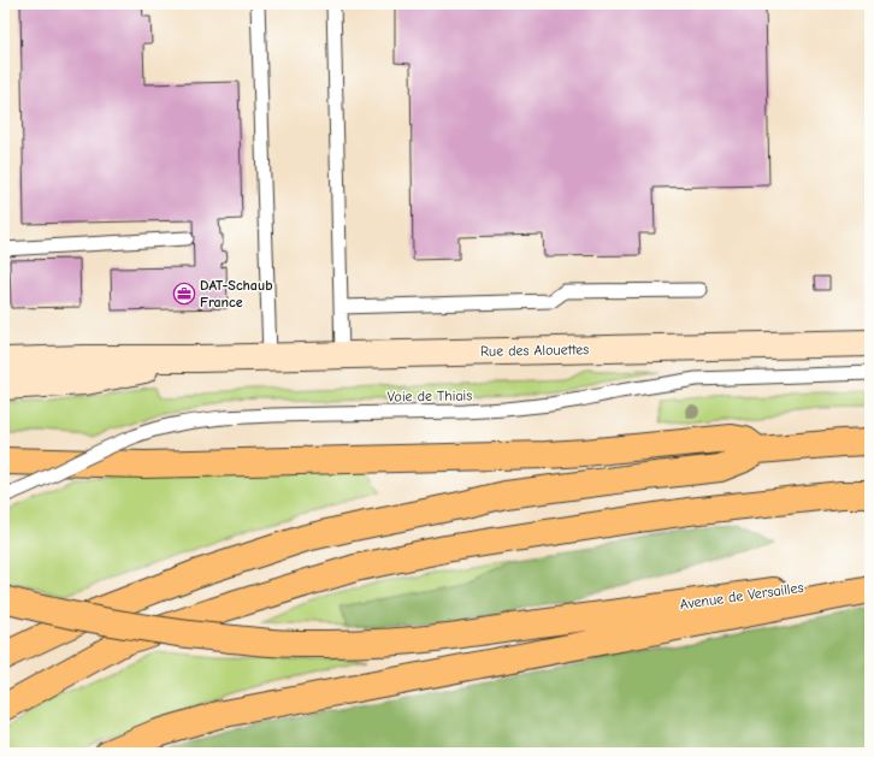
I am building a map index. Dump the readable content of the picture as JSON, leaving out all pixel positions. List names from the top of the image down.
{
  "streets": {
    "highway": ["Avenue de Versailles"],
    "main road": ["Rue des Alouettes"],
    "lane": ["Voie de Thiais"]
  },
  "places": {
    "office": ["DAT-Schaub France"]
  }
}
